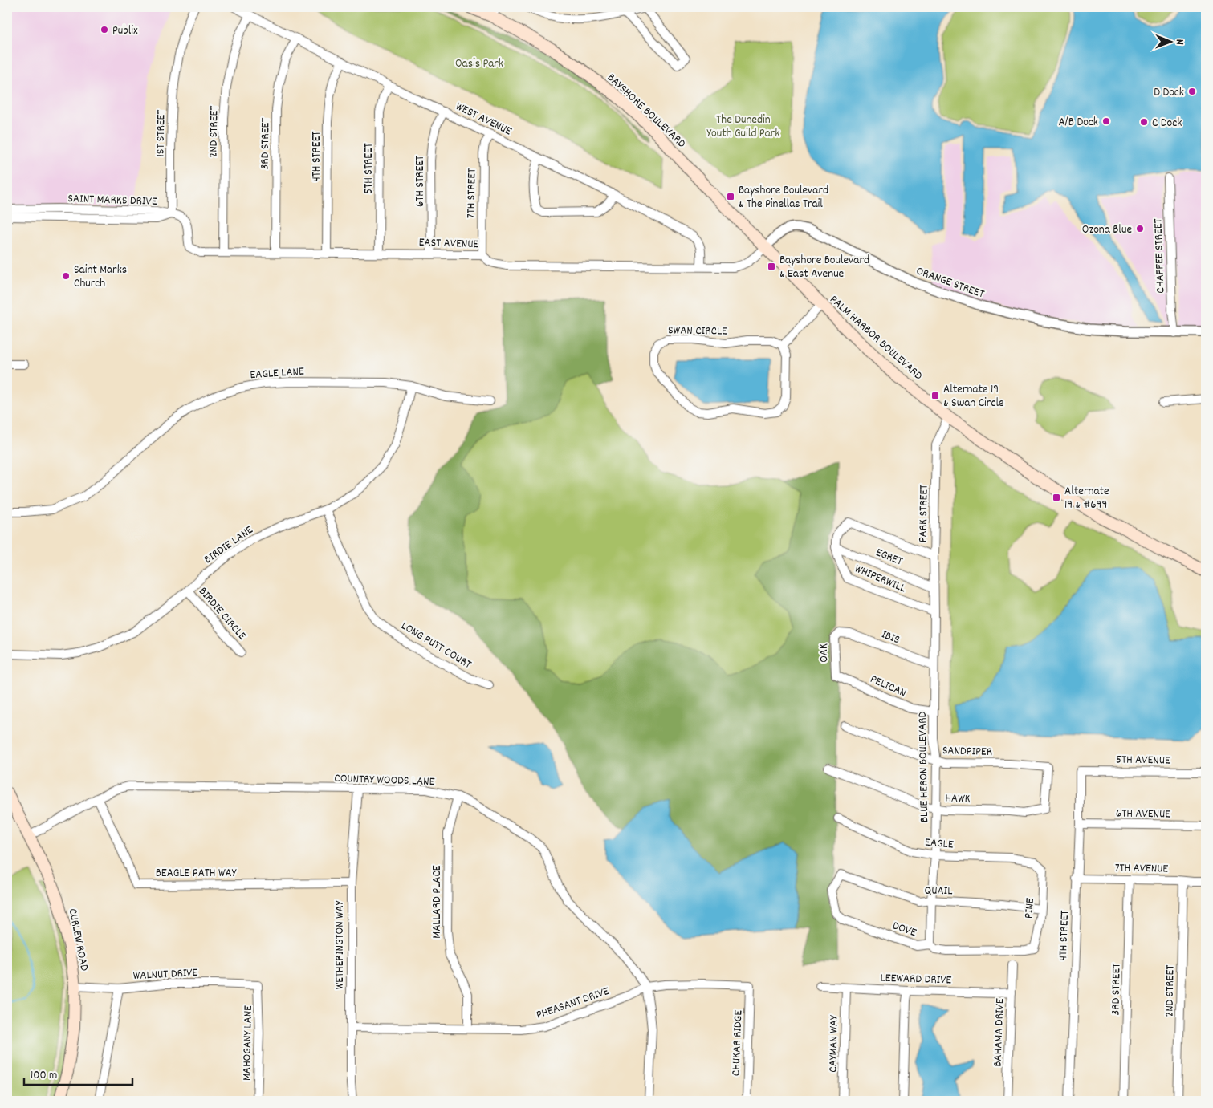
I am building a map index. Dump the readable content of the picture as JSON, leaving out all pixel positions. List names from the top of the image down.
{
  "streets": {
    "main road": ["BAYSHORE BOULEVARD", "PALM HARBOR BOULEVARD", "CURLEW ROAD"],
    "street": [
      "WEST AVENUE",
      "2ND STREET",
      "1ST STREET",
      "3RD STREET",
      "4TH STREET",
      "5TH STREET",
      "6TH STREET",
      "7TH STREET",
      "SAINT MARKS DRIVE",
      "EAST AVENUE",
      "CHAFFEE STREET",
      "ORANGE STREET",
      "SWAN CIRCLE",
      "EAGLE LANE",
      "PARK STREET",
      "BIRDIE LANE",
      "EGRET",
      "WHIPERWILL",
      "BIRDIE CIRCLE",
      "IBIS",
      "LONG PUTT COURT",
      "OAK",
      "PELICAN",
      "SANDPIPER",
      "5TH AVENUE",
      "BLUE HERON BOULEVARD",
      "COUNTRY WOODS LANE",
      "HAWK",
      "6TH AVENUE",
      "EAGLE",
      "7TH AVENUE",
      "BEAGLE PATH WAY",
      "QUAIL",
      "MALLARD PLACE",
      "PINE",
      "DOVE",
      "WETHERINGTON WAY",
      "WALNUT DRIVE",
      "LEEWARD DRIVE",
      "PHEASANT DRIVE",
      "BAHAMA DRIVE",
      "MAHOGANY LANE",
      "CHUKAR RIDGE",
      "CAYMAN WAY"
    ]
  },
  "crossings": [
    ["BAYSHORE BOULEVARD", "EAST AVENUE"],
    ["BAYSHORE BOULEVARD", "ORANGE STREET"],
    ["BAYSHORE BOULEVARD", "PALM HARBOR BOULEVARD"],
    ["WEST AVENUE", "2ND STREET"],
    ["WEST AVENUE", "3RD STREET"],
    ["WEST AVENUE", "4TH STREET"],
    ["WEST AVENUE", "5TH STREET"],
    ["WEST AVENUE", "6TH STREET"],
    ["WEST AVENUE", "7TH STREET"],
    ["WEST AVENUE", "EAST AVENUE"],
    ["2ND STREET", "EAST AVENUE"],
    ["2ND STREET", "7TH AVENUE"],
    ["1ST STREET", "SAINT MARKS DRIVE"],
    ["1ST STREET", "EAST AVENUE"],
    ["3RD STREET", "EAST AVENUE"],
    ["3RD STREET", "7TH AVENUE"],
    ["4TH STREET", "EAST AVENUE"],
    ["4TH STREET", "5TH AVENUE"],
    ["4TH STREET", "6TH AVENUE"],
    ["4TH STREET", "7TH AVENUE"],
    ["5TH STREET", "EAST AVENUE"],
    ["6TH STREET", "EAST AVENUE"],
    ["7TH STREET", "EAST AVENUE"],
    ["SAINT MARKS DRIVE", "EAST AVENUE"],
    ["EAST AVENUE", "ORANGE STREET"],
    ["EAST AVENUE", "PALM HARBOR BOULEVARD"],
    ["CHAFFEE STREET", "ORANGE STREET"],
    ["ORANGE STREET", "PALM HARBOR BOULEVARD"],
    ["PALM HARBOR BOULEVARD", "PARK STREET"],
    ["EAGLE LANE", "BIRDIE LANE"],
    ["PARK STREET", "EGRET"],
    ["PARK STREET", "WHIPERWILL"],
    ["PARK STREET", "BLUE HERON BOULEVARD"],
    ["BIRDIE LANE", "BIRDIE CIRCLE"],
    ["BIRDIE LANE", "LONG PUTT COURT"],
    ["EGRET", "WHIPERWILL"],
    ["WHIPERWILL", "BLUE HERON BOULEVARD"],
    ["IBIS", "OAK"],
    ["IBIS", "BLUE HERON BOULEVARD"],
    ["OAK", "PELICAN"],
    ["PELICAN", "BLUE HERON BOULEVARD"],
    ["SANDPIPER", "BLUE HERON BOULEVARD"],
    ["SANDPIPER", "HAWK"],
    ["BLUE HERON BOULEVARD", "HAWK"],
    ["BLUE HERON BOULEVARD", "EAGLE"],
    ["BLUE HERON BOULEVARD", "QUAIL"],
    ["BLUE HERON BOULEVARD", "DOVE"],
    ["COUNTRY WOODS LANE", "BEAGLE PATH WAY"],
    ["COUNTRY WOODS LANE", "MALLARD PLACE"],
    ["COUNTRY WOODS LANE", "CURLEW ROAD"],
    ["COUNTRY WOODS LANE", "WETHERINGTON WAY"],
    ["COUNTRY WOODS LANE", "PHEASANT DRIVE"],
    ["EAGLE", "PINE"],
    ["BEAGLE PATH WAY", "WETHERINGTON WAY"],
    ["QUAIL", "PINE"],
    ["QUAIL", "DOVE"],
    ["MALLARD PLACE", "PHEASANT DRIVE"],
    ["PINE", "DOVE"],
    ["CURLEW ROAD", "WALNUT DRIVE"],
    ["WETHERINGTON WAY", "PHEASANT DRIVE"],
    ["WALNUT DRIVE", "MAHOGANY LANE"],
    ["LEEWARD DRIVE", "BAHAMA DRIVE"],
    ["LEEWARD DRIVE", "CAYMAN WAY"],
    ["PHEASANT DRIVE", "CHUKAR RIDGE"]
  ],
  "parks": ["Oasis Park", "The Dunedin Youth Guild Park"],
  "places": {
    "other": [
      "Publix",
      "D Dock",
      "A/B Dock",
      "C Dock",
      "Ozona Blue",
      "Saint Marks Church"
    ],
    "transit": [
      "Bayshore Boulevard & The Pinellas Trail",
      "Bayshore Boulevard & East Avenue",
      "Alternate 19 & Swan Circle",
      "Alternate 19 & #699"
    ]
  },
  "scale_bar": "100 m",
  "north": "right"
}
